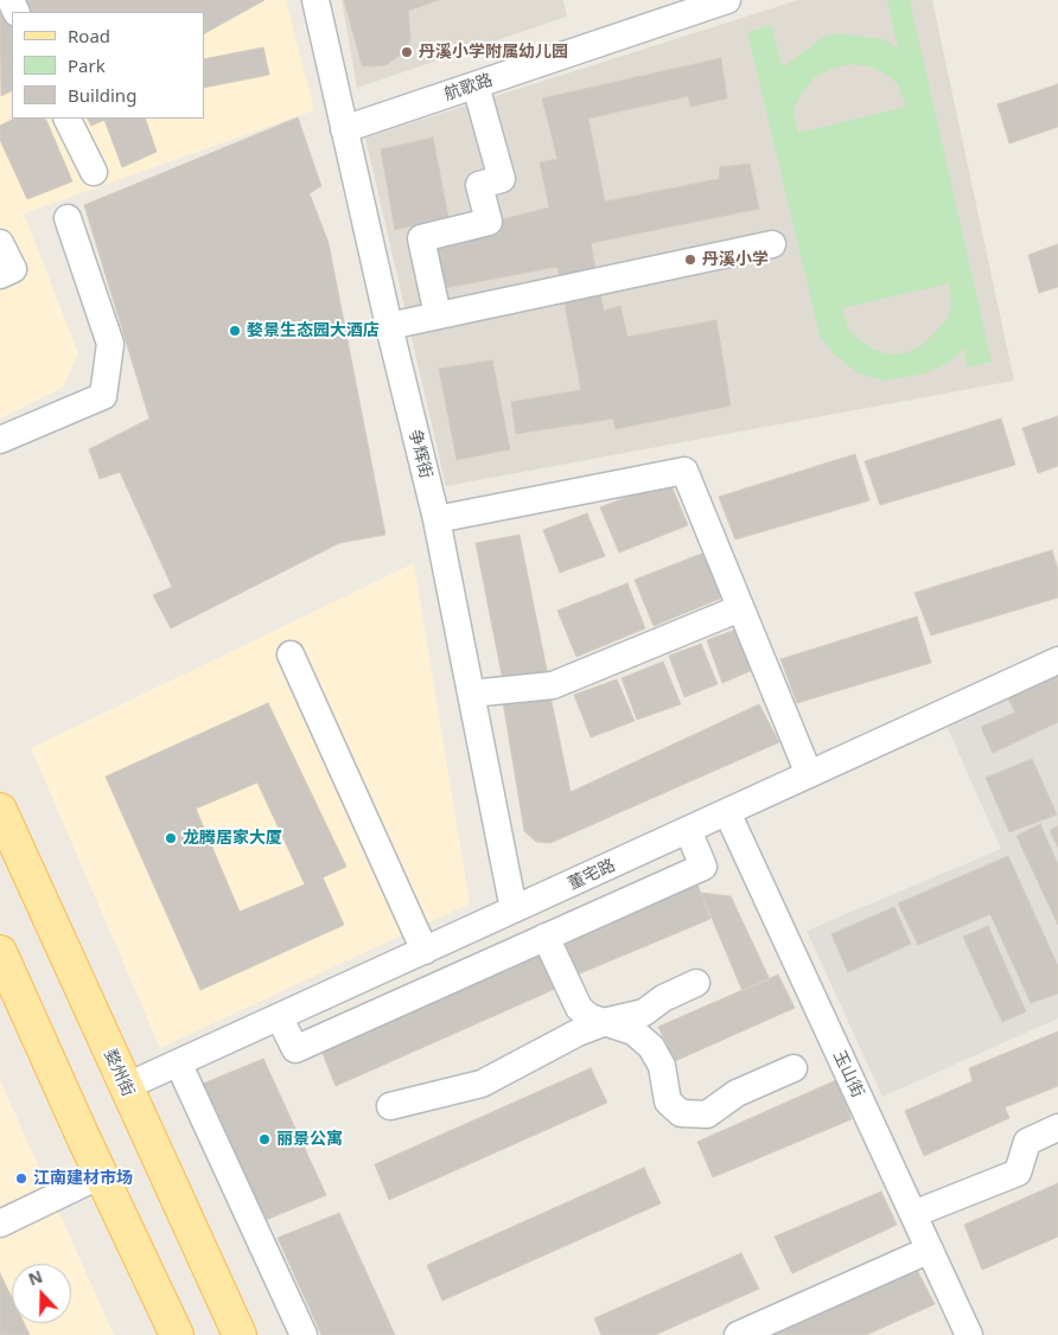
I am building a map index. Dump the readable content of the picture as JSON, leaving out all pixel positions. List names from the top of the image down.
{
  "streets": {
    "main road": ["婺州街"],
    "street": [
      "航歌路",
      "争辉街",
      "董宅路",
      "玉山街"
    ]
  },
  "crossings": [
    ["航歌路", "争辉街"],
    ["争辉街", "董宅路"],
    ["董宅路", "婺州街"],
    ["董宅路", "玉山街"]
  ],
  "places": [
    "丹溪小学附属幼儿园",
    "丹溪小学",
    "婺景生态园大酒店",
    "龙腾居家大厦",
    "丽景公寓",
    "江南建材市场"
  ],
  "legend": ["Road", "Park", "Building"],
  "north": "top"
}
